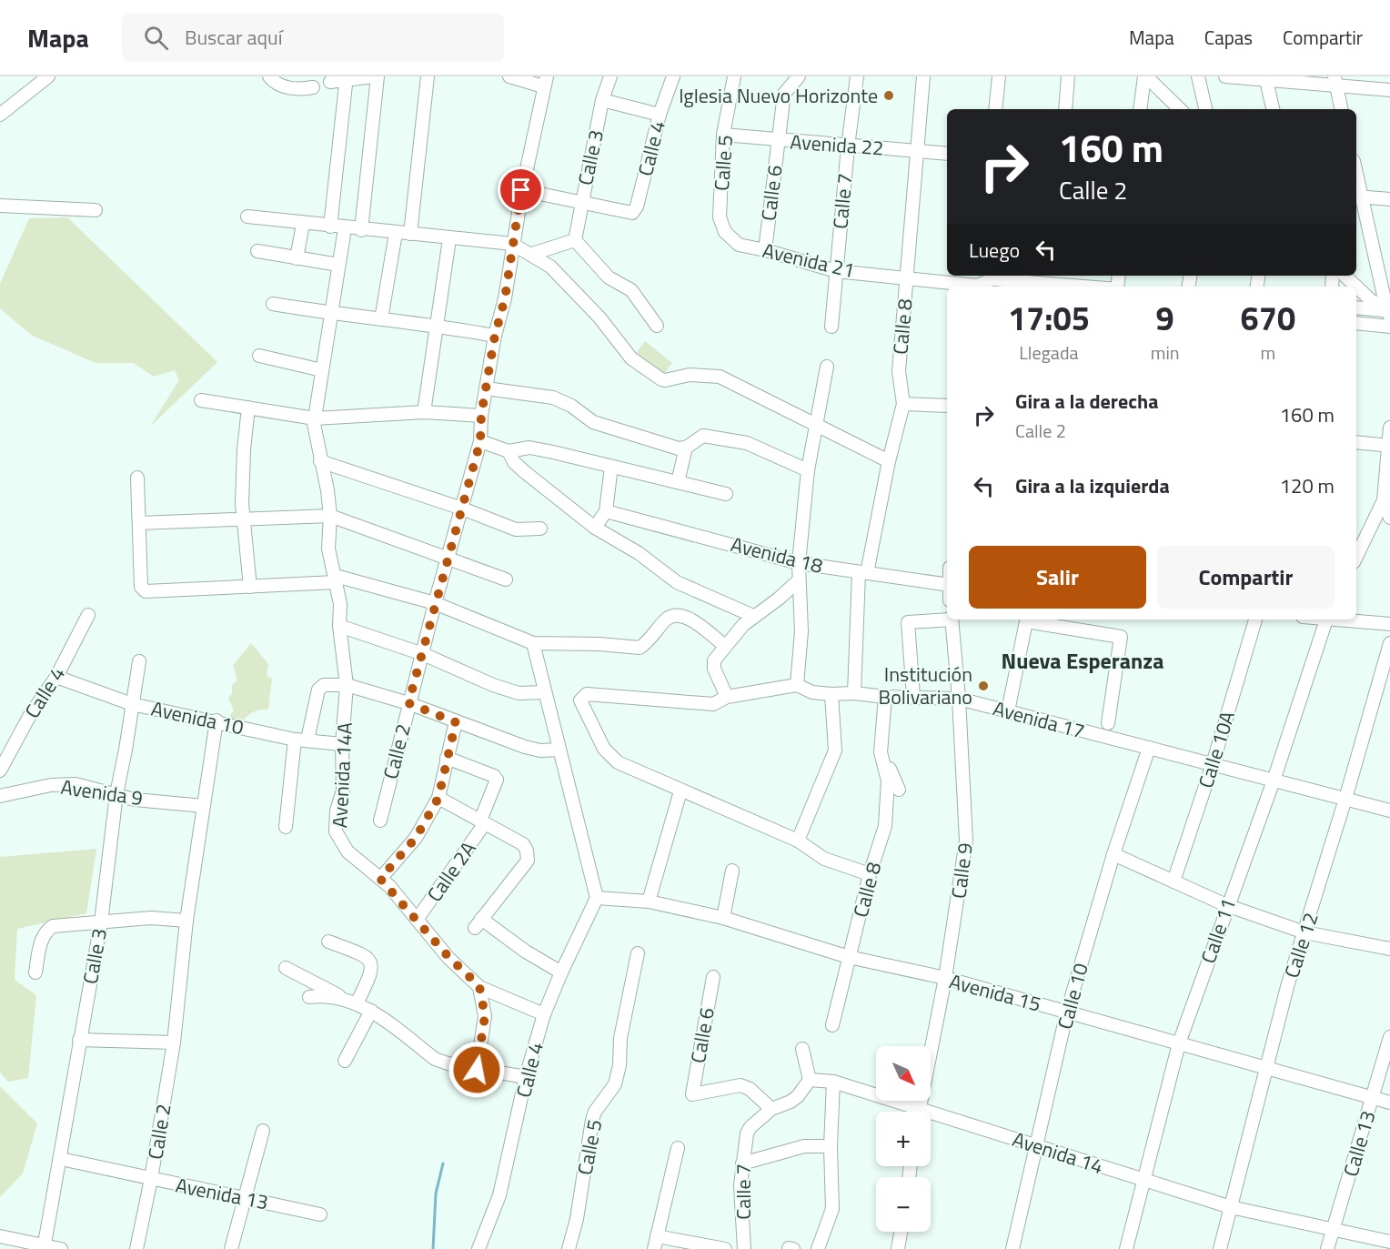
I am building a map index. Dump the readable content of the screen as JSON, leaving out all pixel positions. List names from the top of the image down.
{
  "streets": {
    "street": [
      "Avenida 22",
      "Calle 4",
      "Calle 3",
      "Calle 5",
      "Calle 6",
      "Calle 7",
      "Avenida 21",
      "Calle 8",
      "Avenida 18",
      "Avenida 10",
      "Avenida 17",
      "Calle 10A",
      "Calle 2",
      "Avenida 14A",
      "Avenida 9",
      "Calle 9",
      "Calle 2A",
      "Calle 11",
      "Calle 12",
      "Avenida 15",
      "Calle 10",
      "Calle 13",
      "Avenida 14",
      "Avenida 13"
    ]
  },
  "crossings": [
    ["Avenida 22", "Calle 5"],
    ["Avenida 22", "Calle 6"],
    ["Avenida 22", "Calle 7"],
    ["Avenida 22", "Calle 8"],
    ["Calle 4", "Calle 3"],
    ["Calle 4", "Avenida 10"],
    ["Calle 4", "Avenida 14A"],
    ["Calle 4", "Avenida 15"],
    ["Calle 3", "Avenida 10"],
    ["Calle 3", "Avenida 9"],
    ["Calle 3", "Avenida 13"],
    ["Calle 5", "Avenida 21"],
    ["Calle 6", "Calle 7"],
    ["Calle 6", "Avenida 21"],
    ["Calle 7", "Avenida 21"],
    ["Avenida 21", "Calle 8"],
    ["Calle 8", "Avenida 18"],
    ["Calle 8", "Avenida 17"],
    ["Calle 8", "Avenida 15"],
    ["Avenida 10", "Calle 2"],
    ["Avenida 10", "Avenida 14A"],
    ["Avenida 17", "Calle 10A"],
    ["Avenida 17", "Calle 9"],
    ["Avenida 17", "Calle 11"],
    ["Avenida 17", "Calle 12"],
    ["Avenida 17", "Calle 10"],
    ["Calle 2", "Avenida 9"],
    ["Calle 2", "Avenida 13"],
    ["Avenida 14A", "Calle 2A"],
    ["Calle 9", "Avenida 15"],
    ["Calle 11", "Avenida 15"],
    ["Calle 11", "Avenida 14"],
    ["Calle 12", "Avenida 15"],
    ["Calle 12", "Avenida 14"],
    ["Avenida 15", "Calle 10"],
    ["Avenida 15", "Calle 13"],
    ["Calle 10", "Avenida 14"],
    ["Calle 13", "Avenida 14"]
  ],
  "districts": ["Nueva Esperanza"],
  "places": ["Iglesia Nuevo Horizonte", "Institución Bolivariano"],
  "north": "bottom right",
  "page": {
    "header": "Mapa",
    "search": "Buscar aquí",
    "nav": ["Mapa", "Capas", "Compartir"],
    "turn": ["160 m", "Calle 2"],
    "then": "Luego",
    "eta": [
      "17:05",
      "Llegada",
      "9",
      "min",
      "670",
      "m"
    ],
    "list": [
      {
        "name": "Gira a la derecha",
        "note": "Calle 2",
        "value": "160 m"
      },
      {
        "name": "Gira a la izquierda",
        "value": "120 m"
      }
    ],
    "buttons": ["Salir", "Compartir"],
    "map_buttons": ["+", "−"]
  }
}
